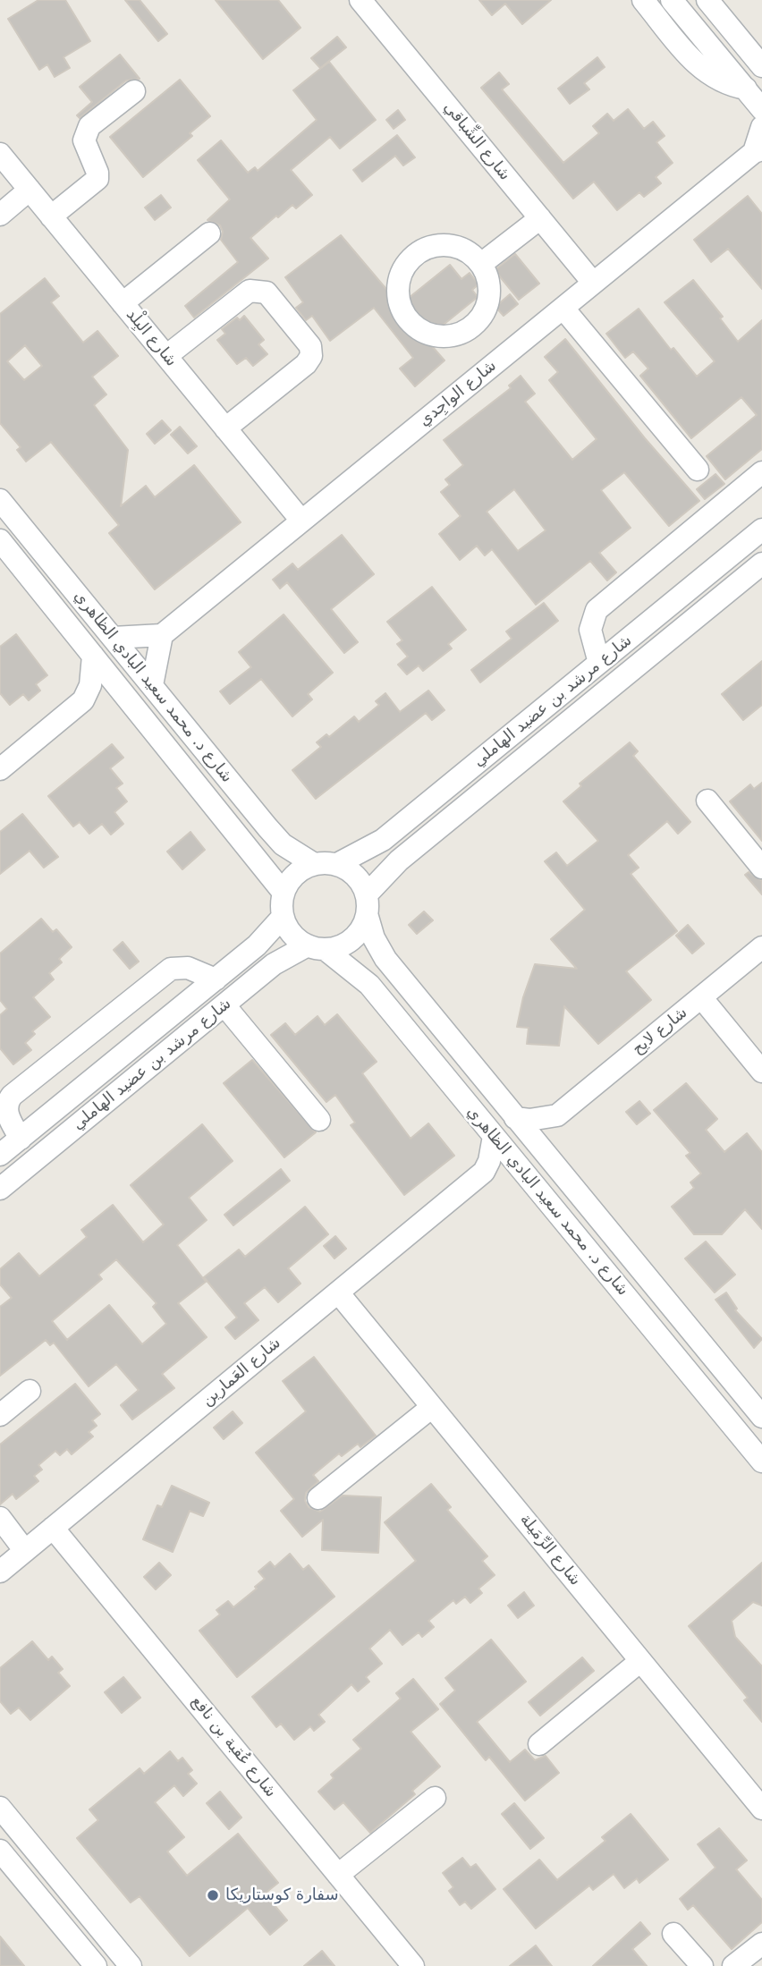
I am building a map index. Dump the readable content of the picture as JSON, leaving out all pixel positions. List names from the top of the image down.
{
  "streets": {
    "street": [
      "شارع الشِّباقي",
      "شارع البِلْد",
      "شارع الواجِدي",
      "شارع د. محمد سعيد البادي الظاهري",
      "شارع مرشد بن عضيد الهاملي",
      "شارع لايح",
      "شارع العَمارين",
      "شارع الرِّمَيلة",
      "شارع عُقبة بن نافع"
    ]
  },
  "crossings": [
    ["شارع الشِّباقي", "شارع الواجِدي"],
    ["شارع البِلْد", "شارع الواجِدي"],
    ["شارع د. محمد سعيد البادي الظاهري", "شارع مرشد بن عضيد الهاملي"],
    ["شارع العَمارين", "شارع الرِّمَيلة"],
    ["شارع العَمارين", "شارع عُقبة بن نافع"]
  ],
  "places": ["سفارة كوستاريكا"]
}
